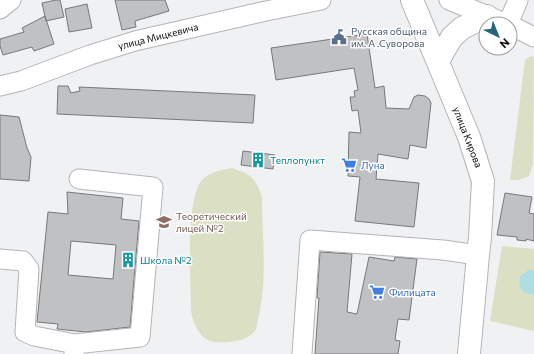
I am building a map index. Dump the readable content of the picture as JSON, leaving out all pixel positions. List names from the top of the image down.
{
  "streets": {
    "main road": ["улица Кирова"],
    "street": ["улица Мицкевича"]
  },
  "places": {
    "public building": ["Русская община им. А .Суворова"],
    "building": ["Теплопункт", "Школа №2"],
    "supermarket": ["Луна", "Филицата"],
    "school or university": ["Теоретический лицей №2"]
  },
  "north": "bottom right"
}
